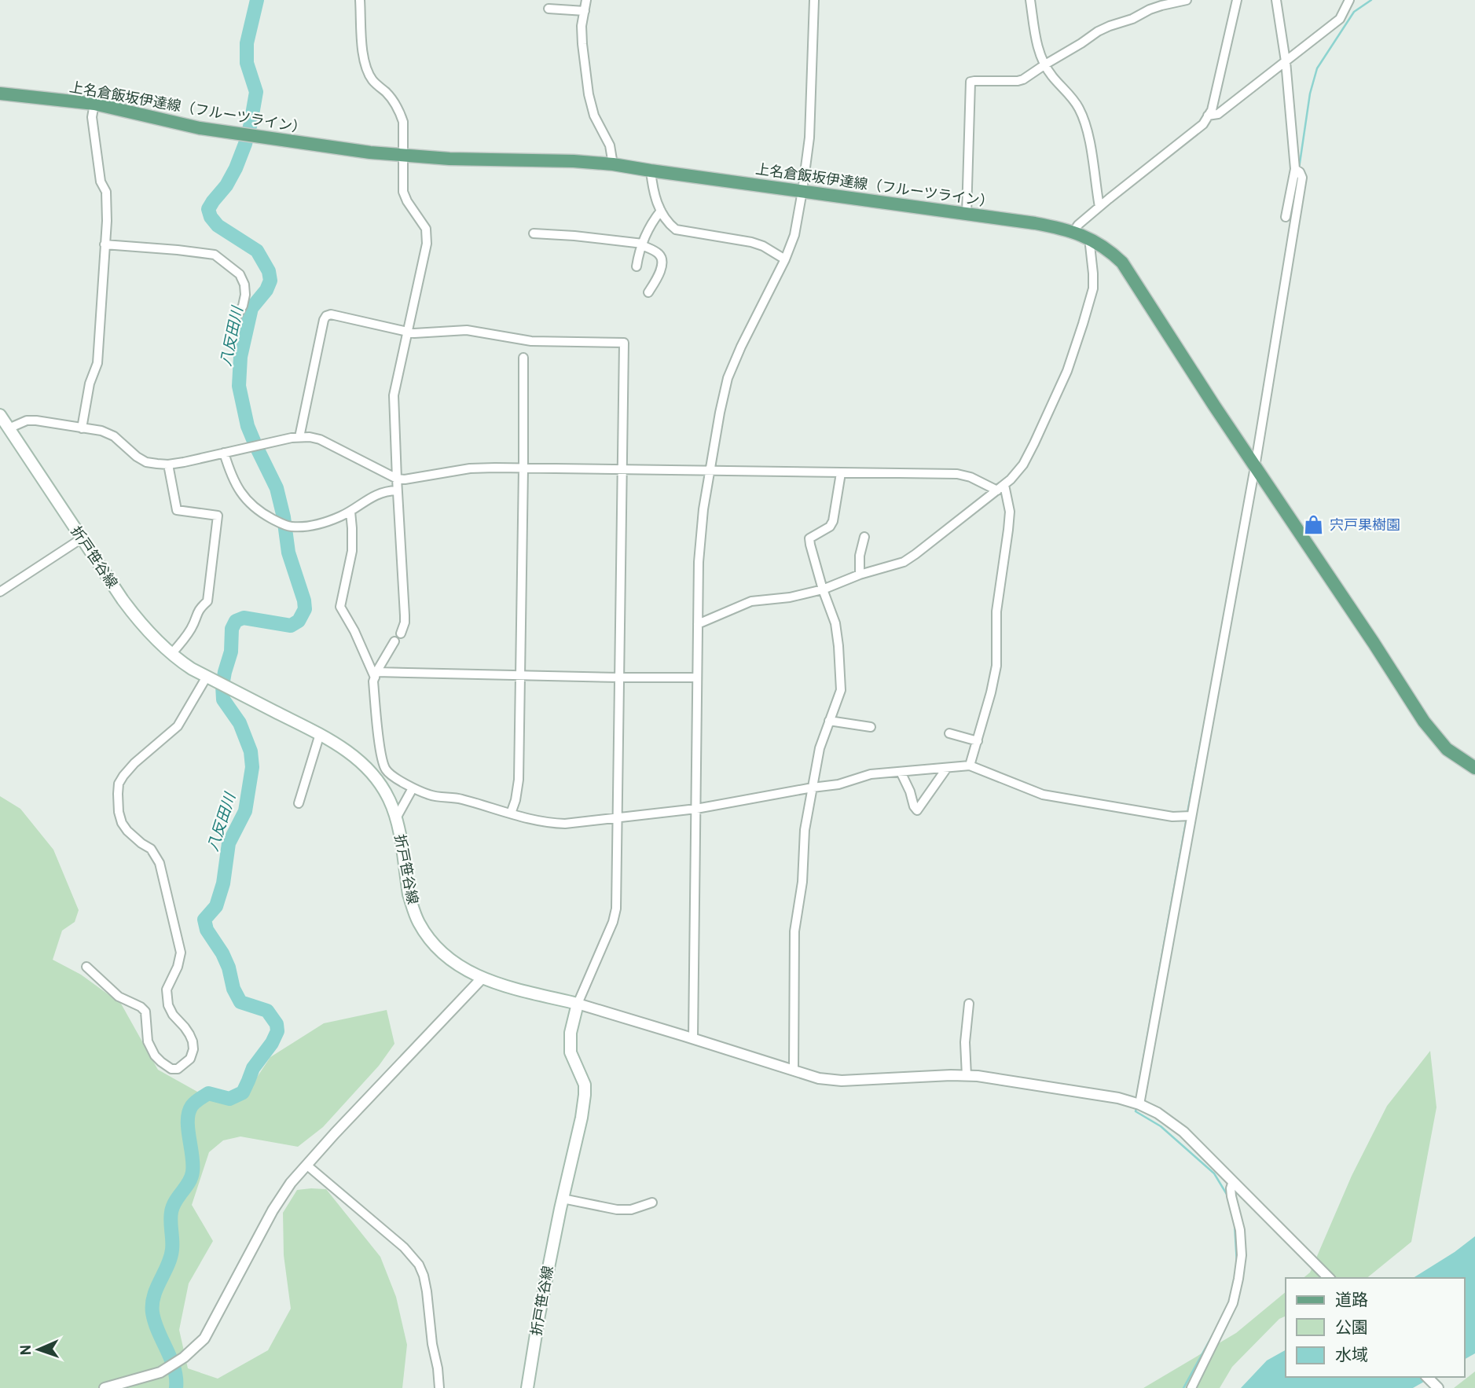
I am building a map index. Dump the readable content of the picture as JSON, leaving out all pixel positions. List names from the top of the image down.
{
  "streets": {
    "main road": ["上名倉飯坂伊達線（フルーツライン）", "折戸笹谷線"]
  },
  "water": ["八反田川"],
  "places": {
    "shop": ["宍戸果樹園"]
  },
  "legend": ["道路", "公園", "水域"],
  "north": "left"
}
